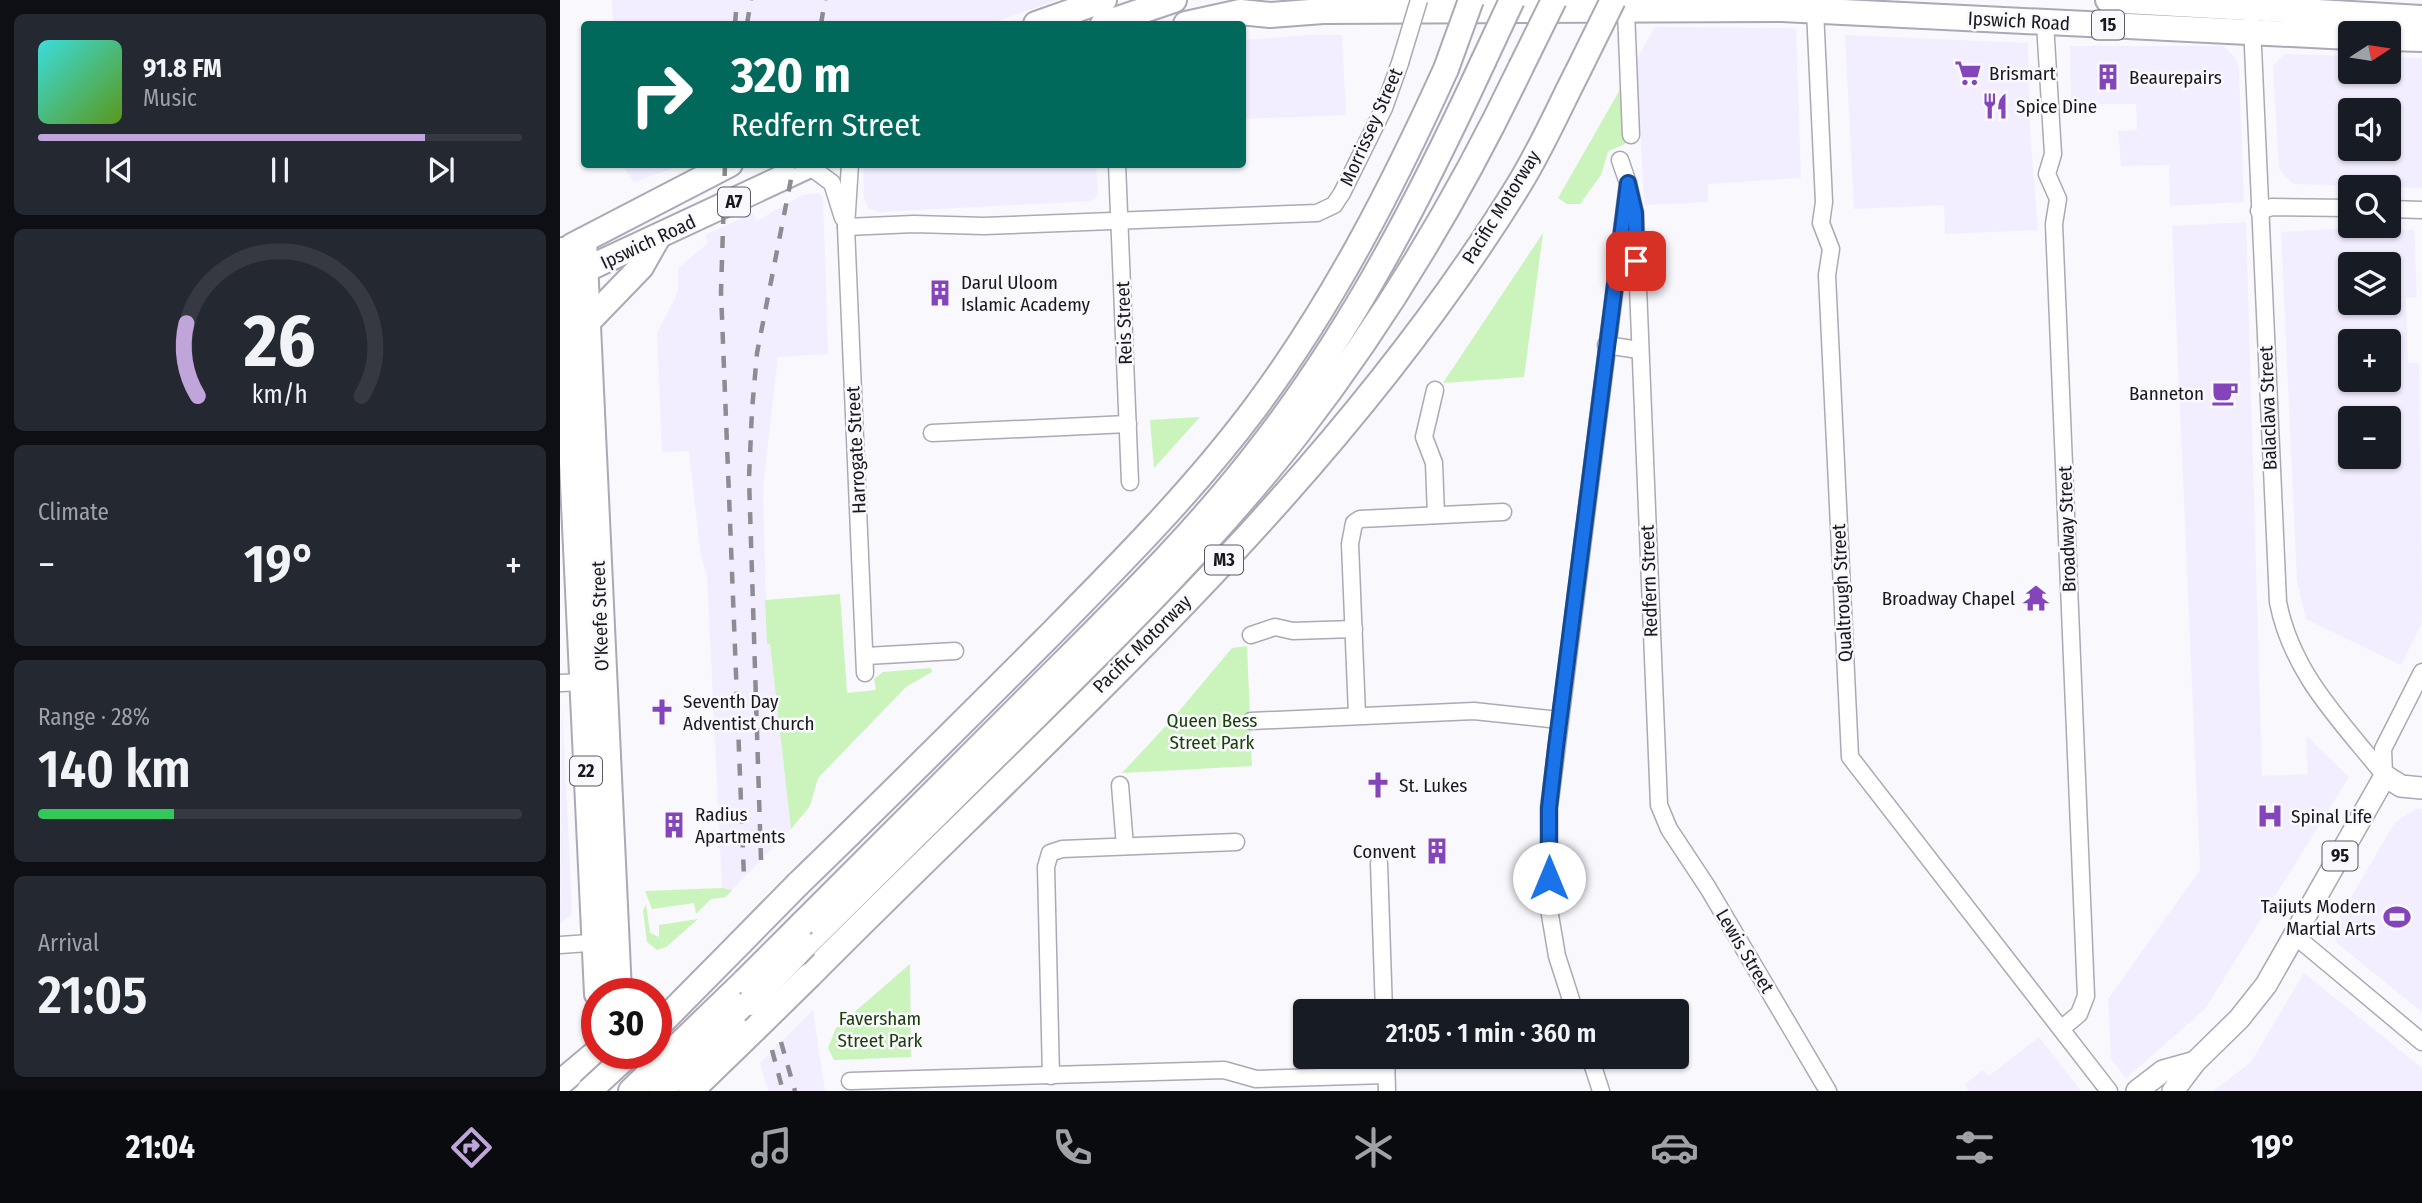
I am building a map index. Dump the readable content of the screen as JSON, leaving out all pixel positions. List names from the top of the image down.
{
  "streets": {
    "highway": [
      "Ipswich Road",
      "15",
      "A7",
      "Pacific Motorway",
      "M3",
      "O'Keefe Street",
      "22"
    ],
    "main road": ["95"],
    "street": [
      "Morrissey Street",
      "Reis Street",
      "Balaclava Street",
      "Harrogate Street",
      "Broadway Street",
      "Redfern Street",
      "Qualtrough Street",
      "Lewis Street"
    ]
  },
  "crossings": [
    ["Ipswich Road", "Pacific Motorway"],
    ["Ipswich Road", "Balaclava Street"],
    ["Ipswich Road", "Broadway Street"],
    ["Ipswich Road", "Qualtrough Street"],
    ["Ipswich Road", "O'Keefe Street"],
    ["Morrissey Street", "Reis Street"],
    ["Balaclava Street", "95"],
    ["Broadway Street", "Qualtrough Street"],
    ["Redfern Street", "Lewis Street"]
  ],
  "parks": ["Queen Bess Street Park", "Faversham Street Park"],
  "places": {
    "supermarket": ["Brismart"],
    "building": [
      "Beaurepairs",
      "Darul Uloom Islamic Academy",
      "Radius Apartments",
      "Convent"
    ],
    "restaurant": ["Spice Dine"],
    "cafe": ["Banneton"],
    "temple": ["Broadway Chapel"],
    "church": ["Seventh Day Adventist Church", "St. Lukes"],
    "hospital": ["Spinal Life"],
    "sports": ["Taijuts Modern Martial Arts"]
  },
  "north": "right",
  "page": {
    "map_buttons": ["+", "−"],
    "turn": ["320 m", "Redfern Street"],
    "song": ["91.8 FM", "Music"],
    "tile": [
      "Climate",
      ["Range · 28%", "140 km"],
      ["Arrival", "21:05"]
    ],
    "heat": ["−", "19°", "+"],
    "limit": "30",
    "trip": "21:05 · 1 min · 360 m",
    "tabs": ["21:04", "19°"],
    "gauge": ["26", "km/h"]
  }
}
